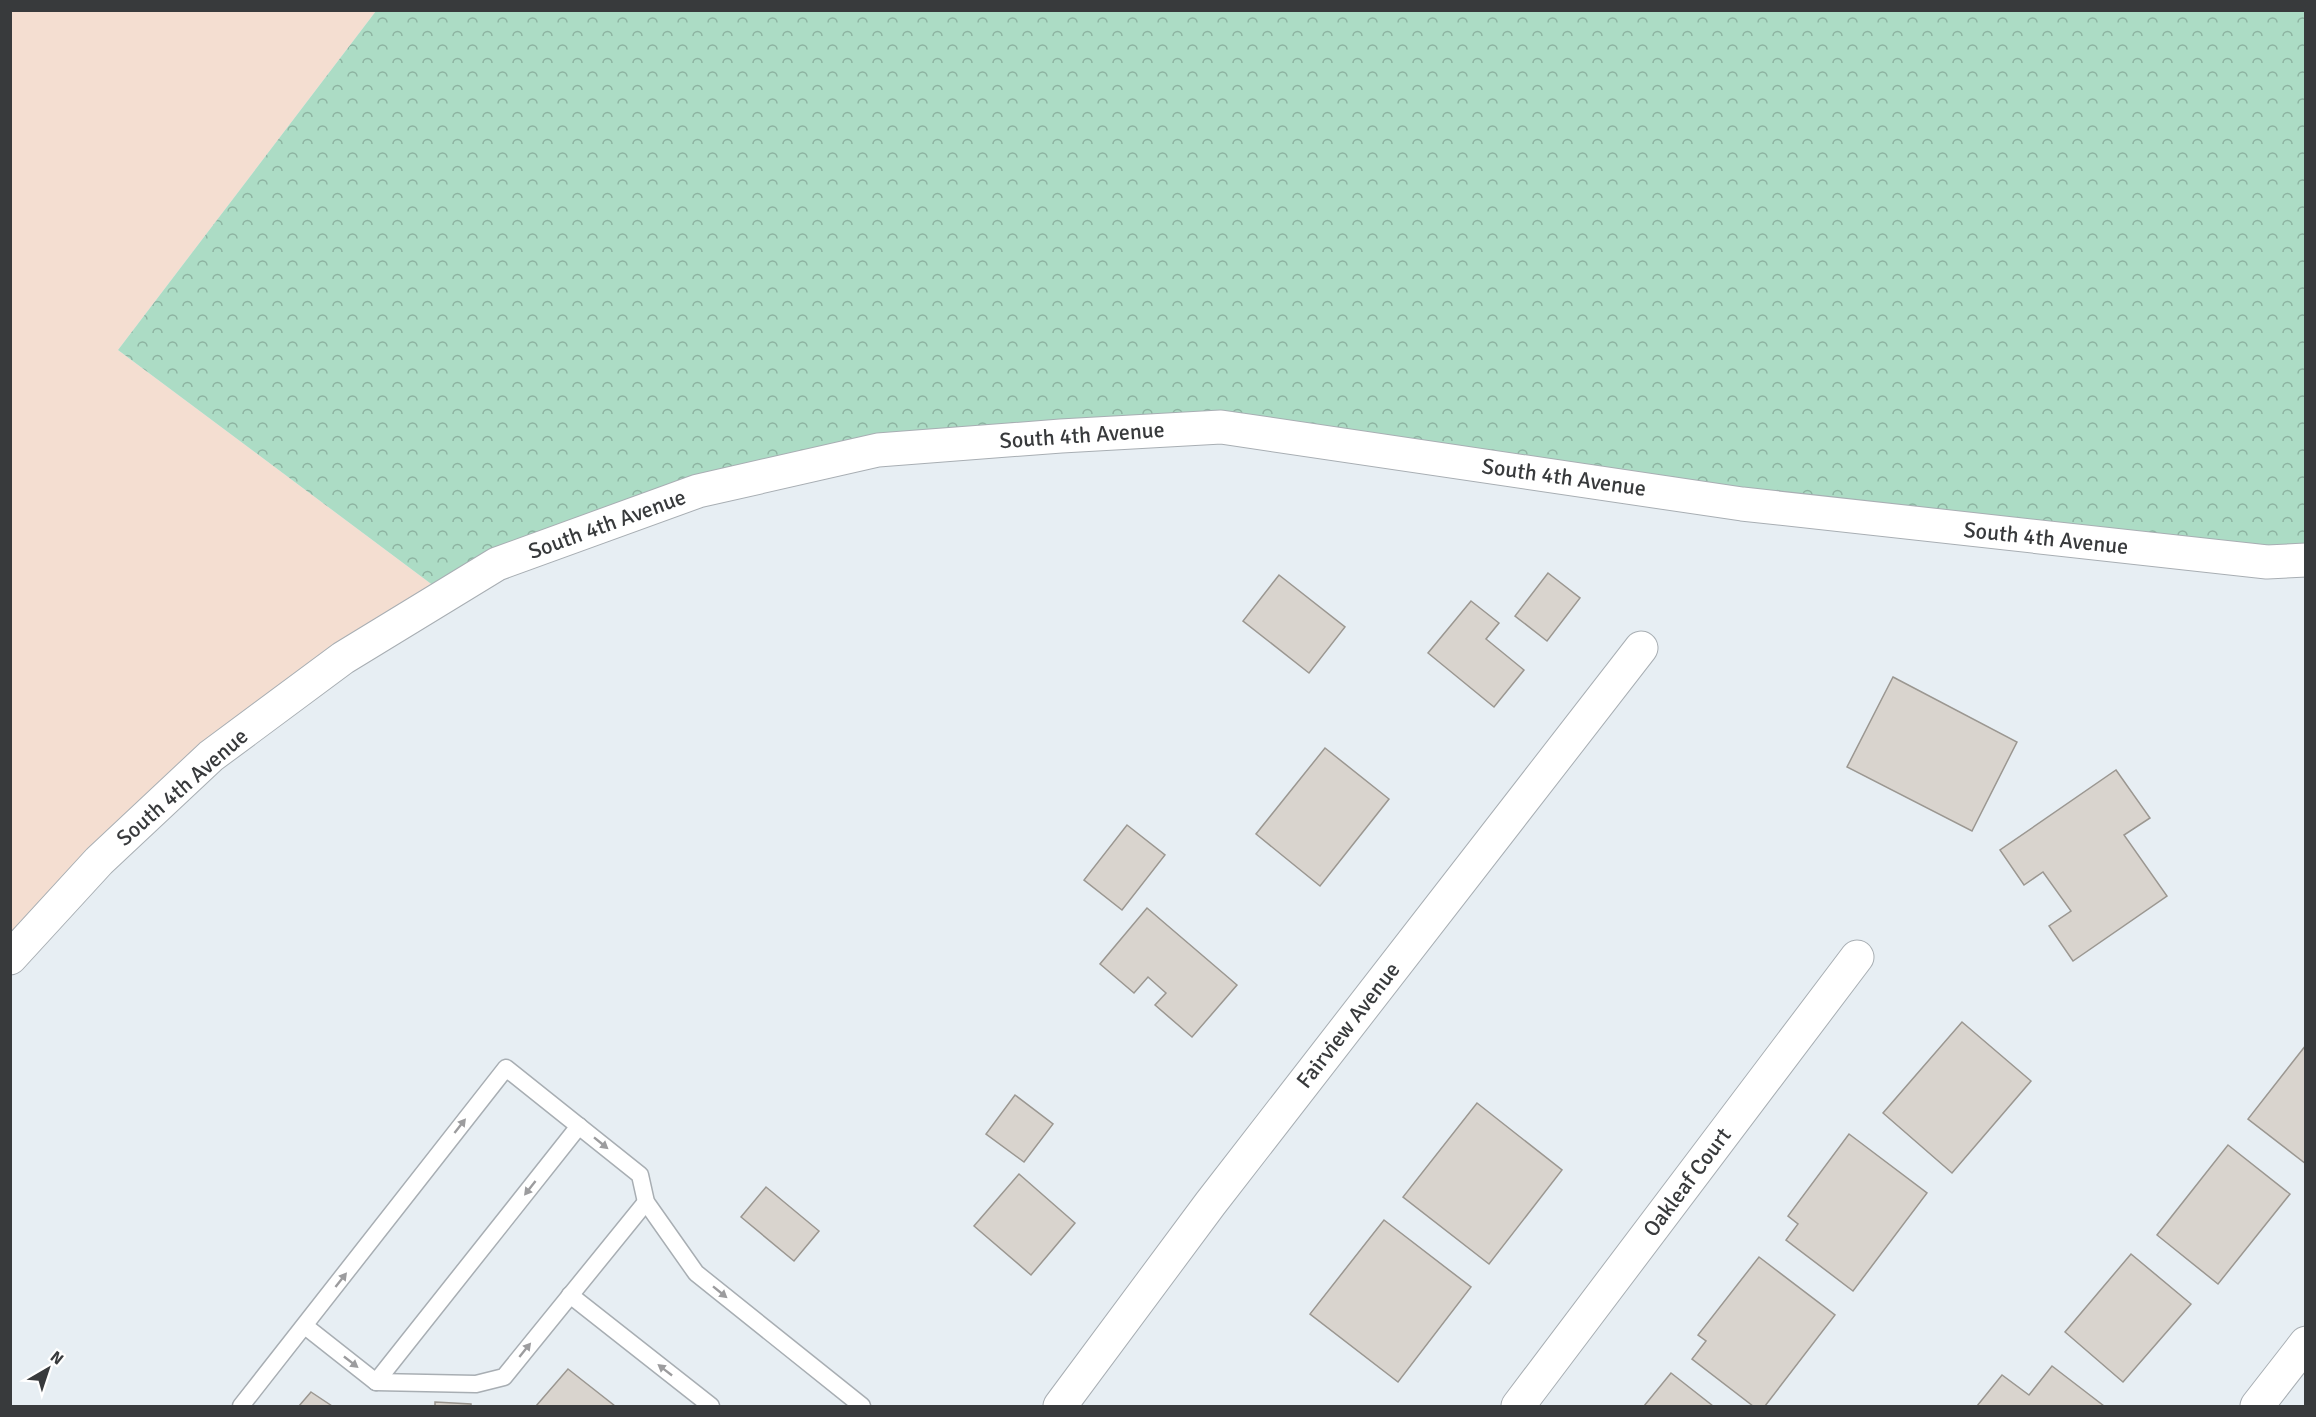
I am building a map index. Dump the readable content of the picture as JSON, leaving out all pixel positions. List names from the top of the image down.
{
  "streets": {
    "street": ["South 4th Avenue", "Fairview Avenue", "Oakleaf Court"]
  },
  "north": "top right"
}
